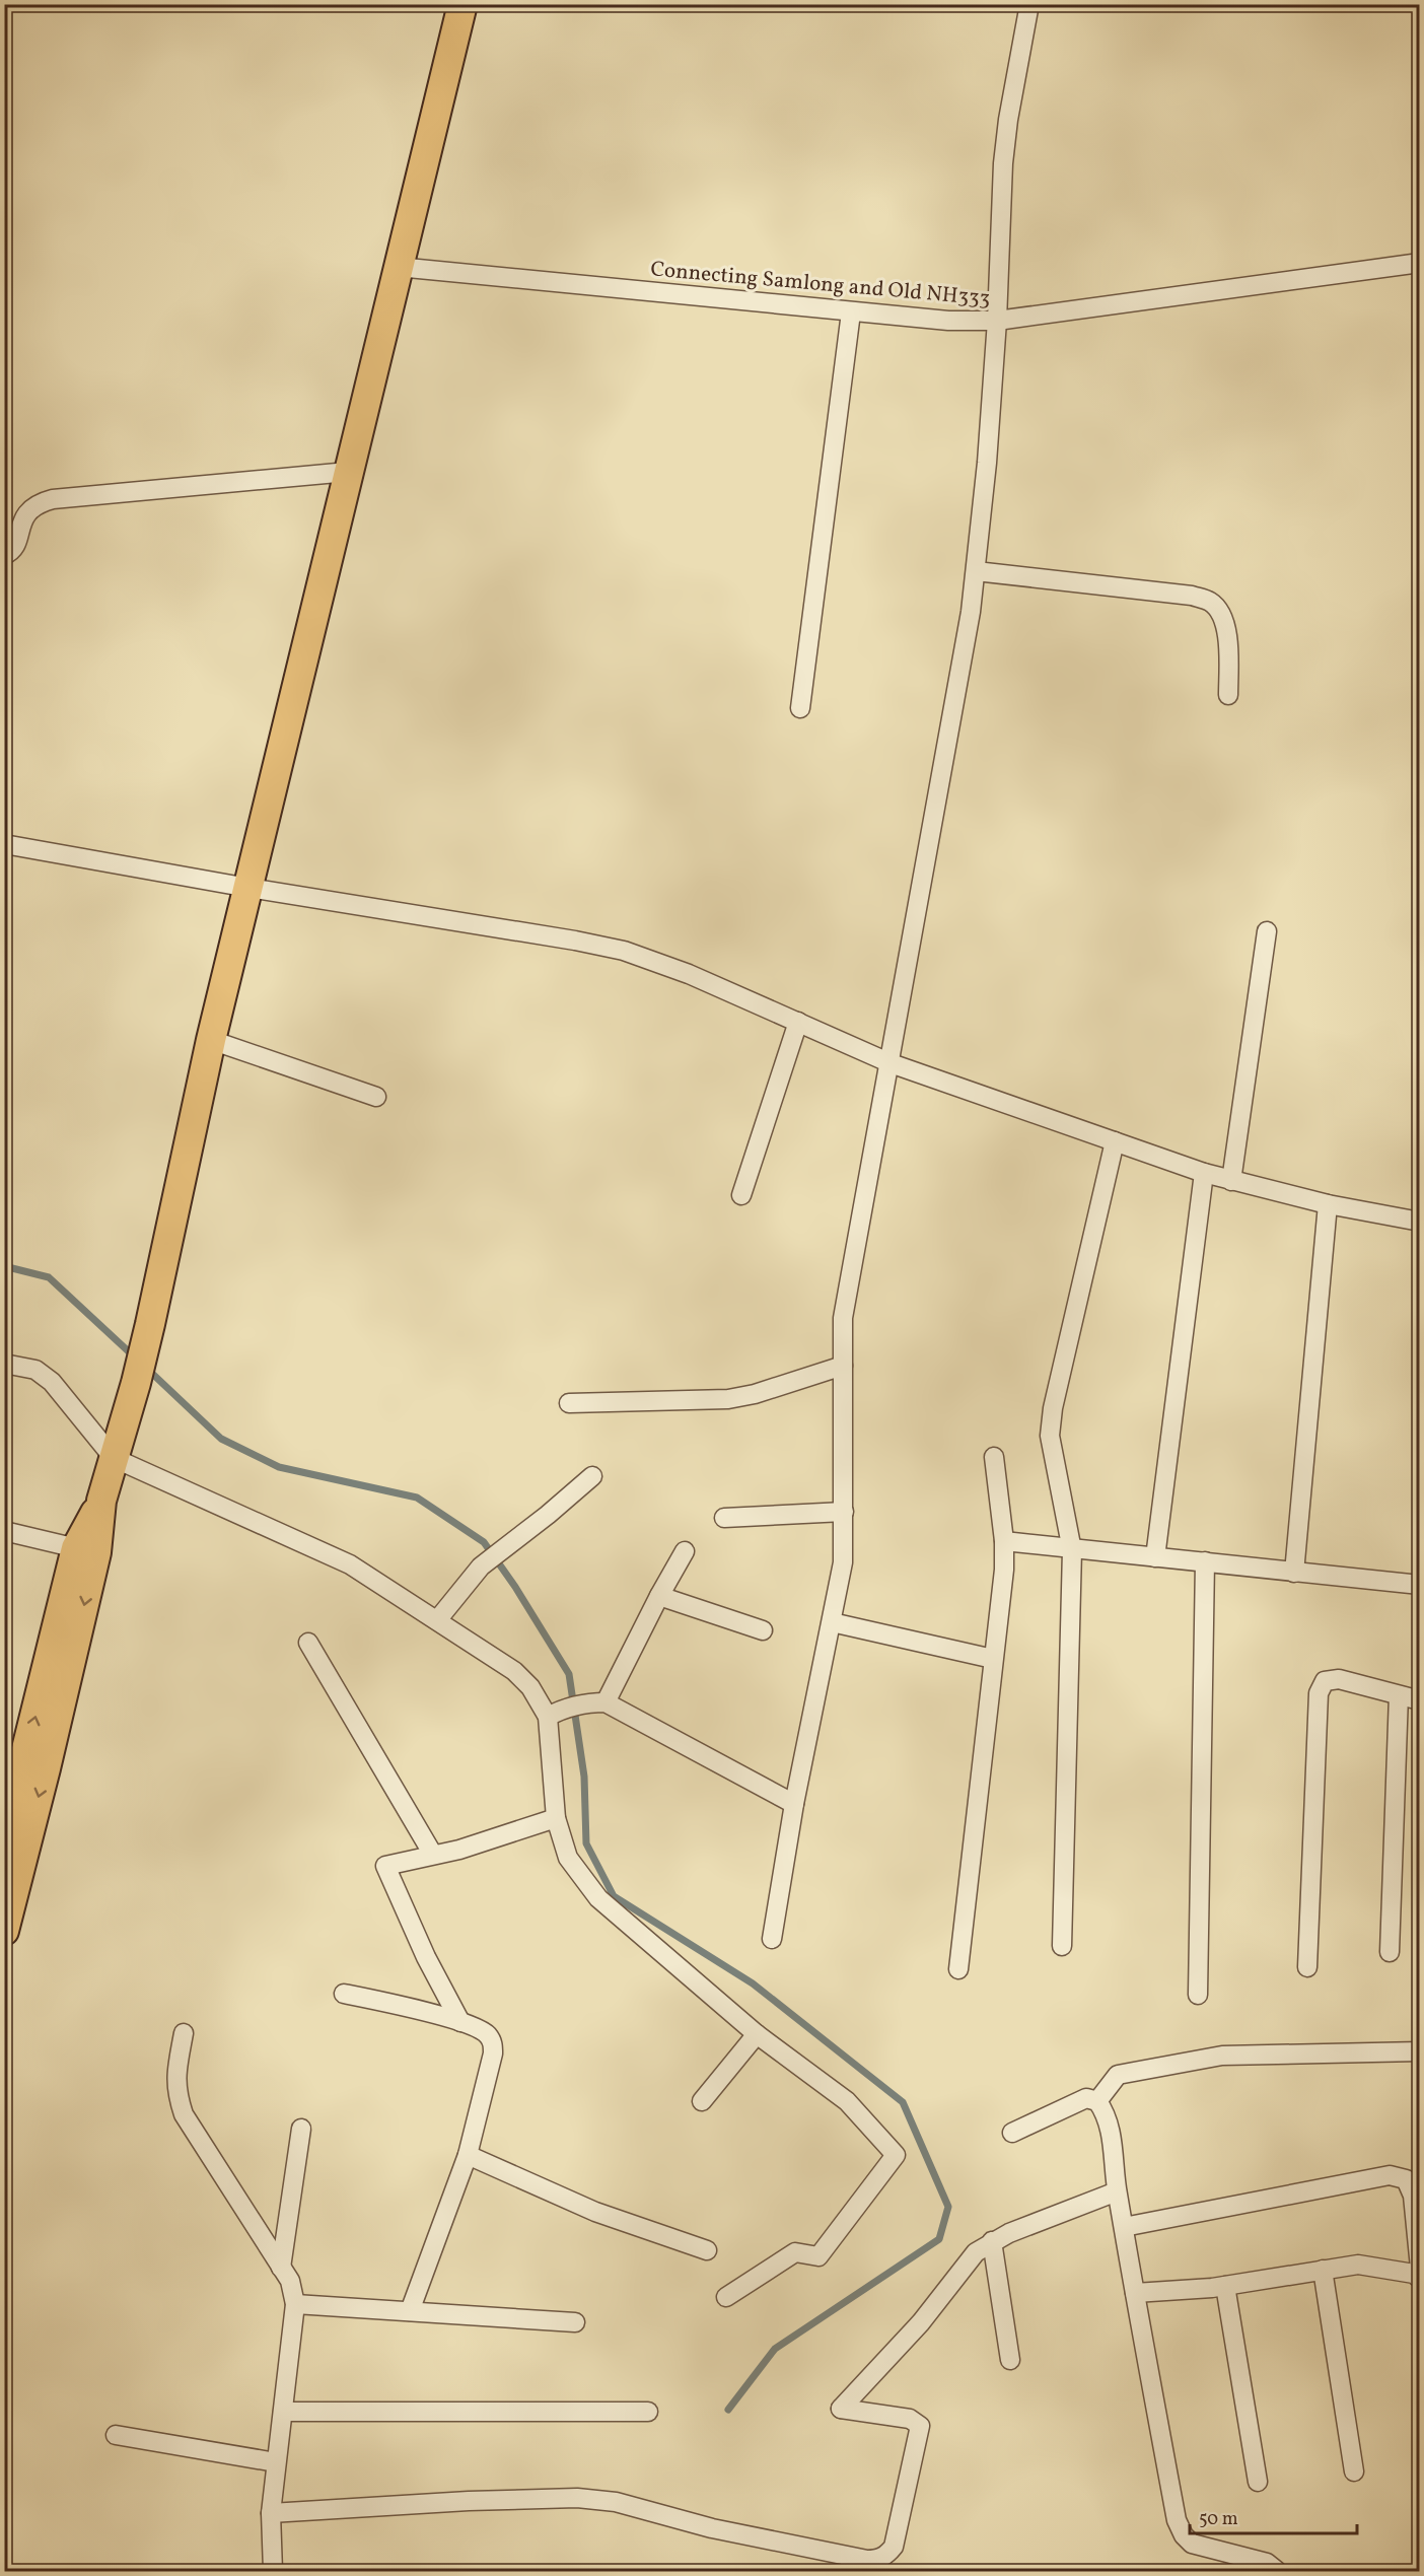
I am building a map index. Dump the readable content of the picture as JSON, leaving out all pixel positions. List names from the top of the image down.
{
  "streets": {
    "street": ["Connecting Samlong and Old NH333"]
  },
  "scale_bar": "50 m"
}
